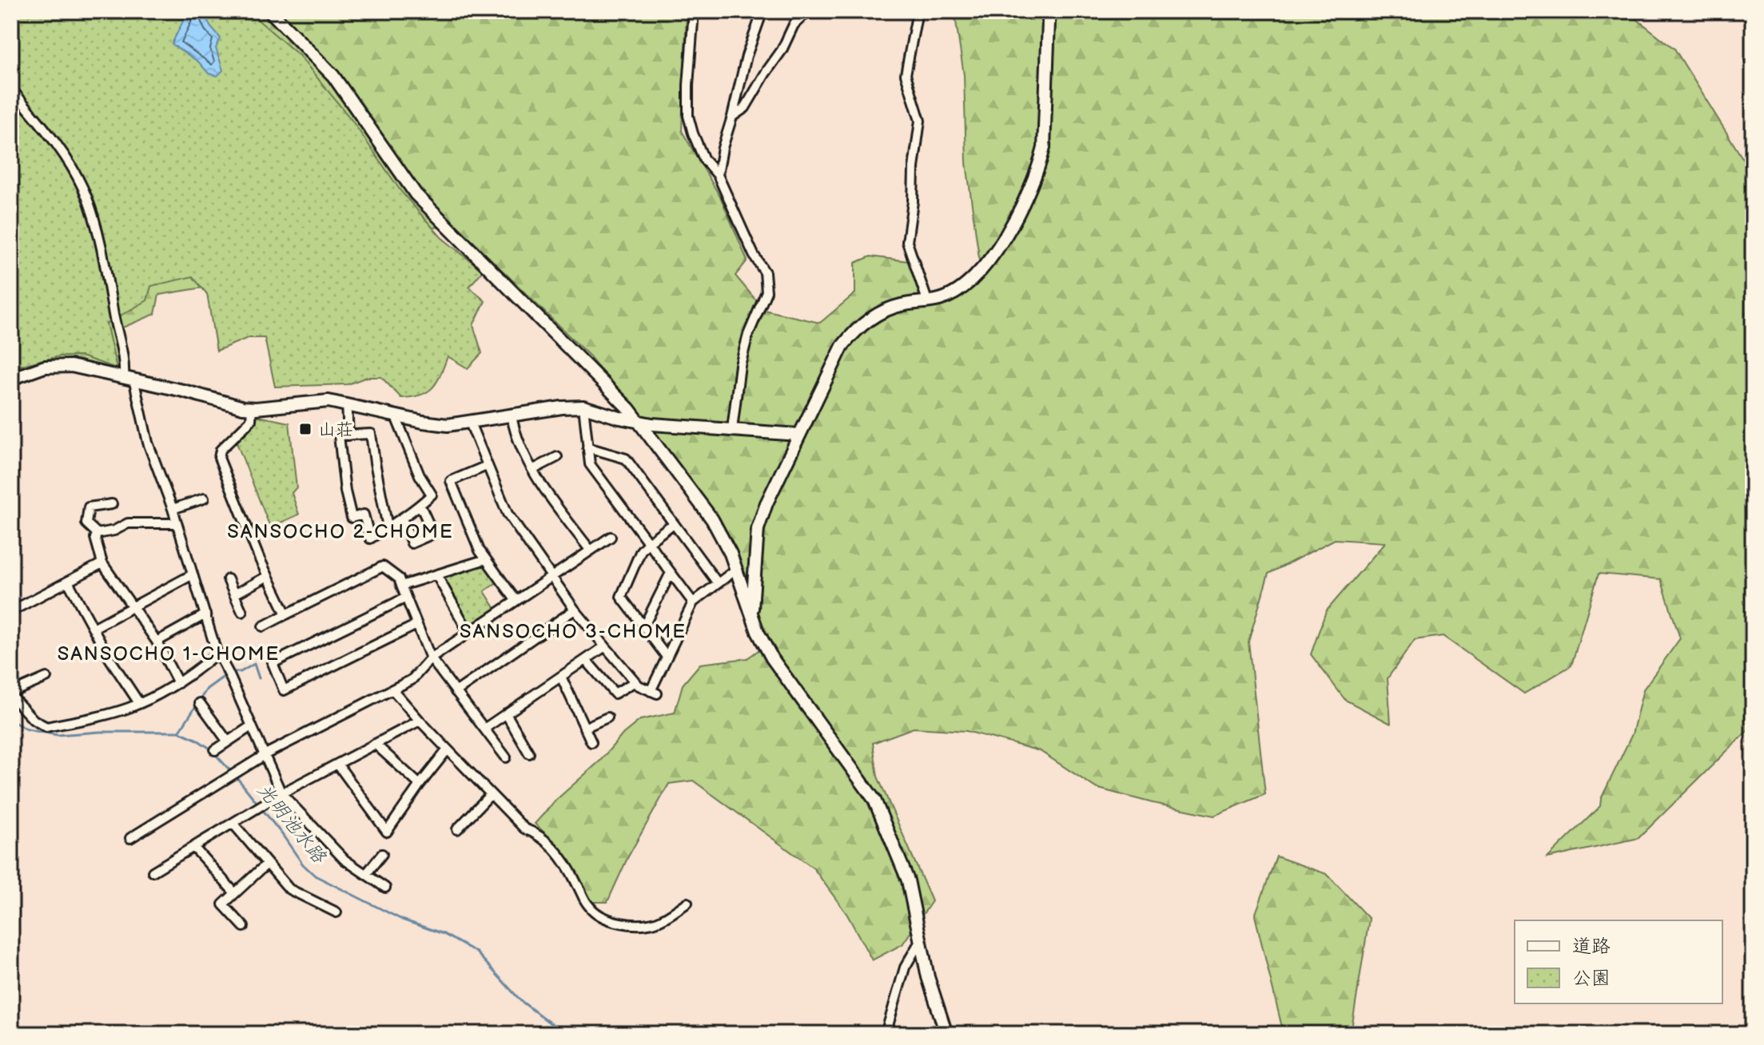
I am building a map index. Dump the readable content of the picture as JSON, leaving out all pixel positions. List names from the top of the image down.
{
  "districts": ["SANSOCHO 2-CHOME", "SANSOCHO 3-CHOME", "SANSOCHO 1-CHOME"],
  "water": ["光明池水路"],
  "places": {
    "transit": ["山荘"]
  },
  "legend": ["道路", "公園"]
}
